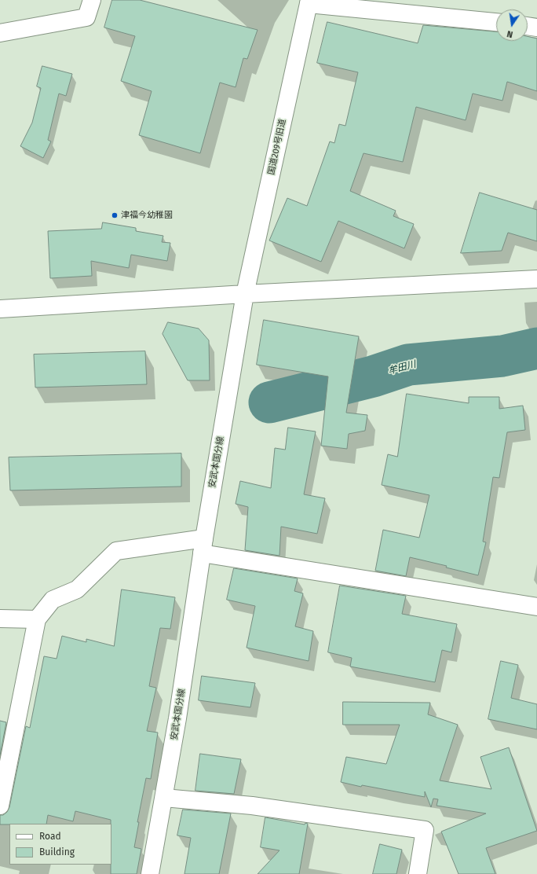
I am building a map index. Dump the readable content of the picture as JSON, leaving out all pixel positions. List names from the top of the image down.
{
  "streets": {
    "street": ["国道209号旧道", "安武本国分線"]
  },
  "crossings": [
    ["国道209号旧道", "安武本国分線"]
  ],
  "water": ["牟田川"],
  "places": ["津福今幼稚園"],
  "legend": ["Road", "Building"],
  "north": "bottom"
}
